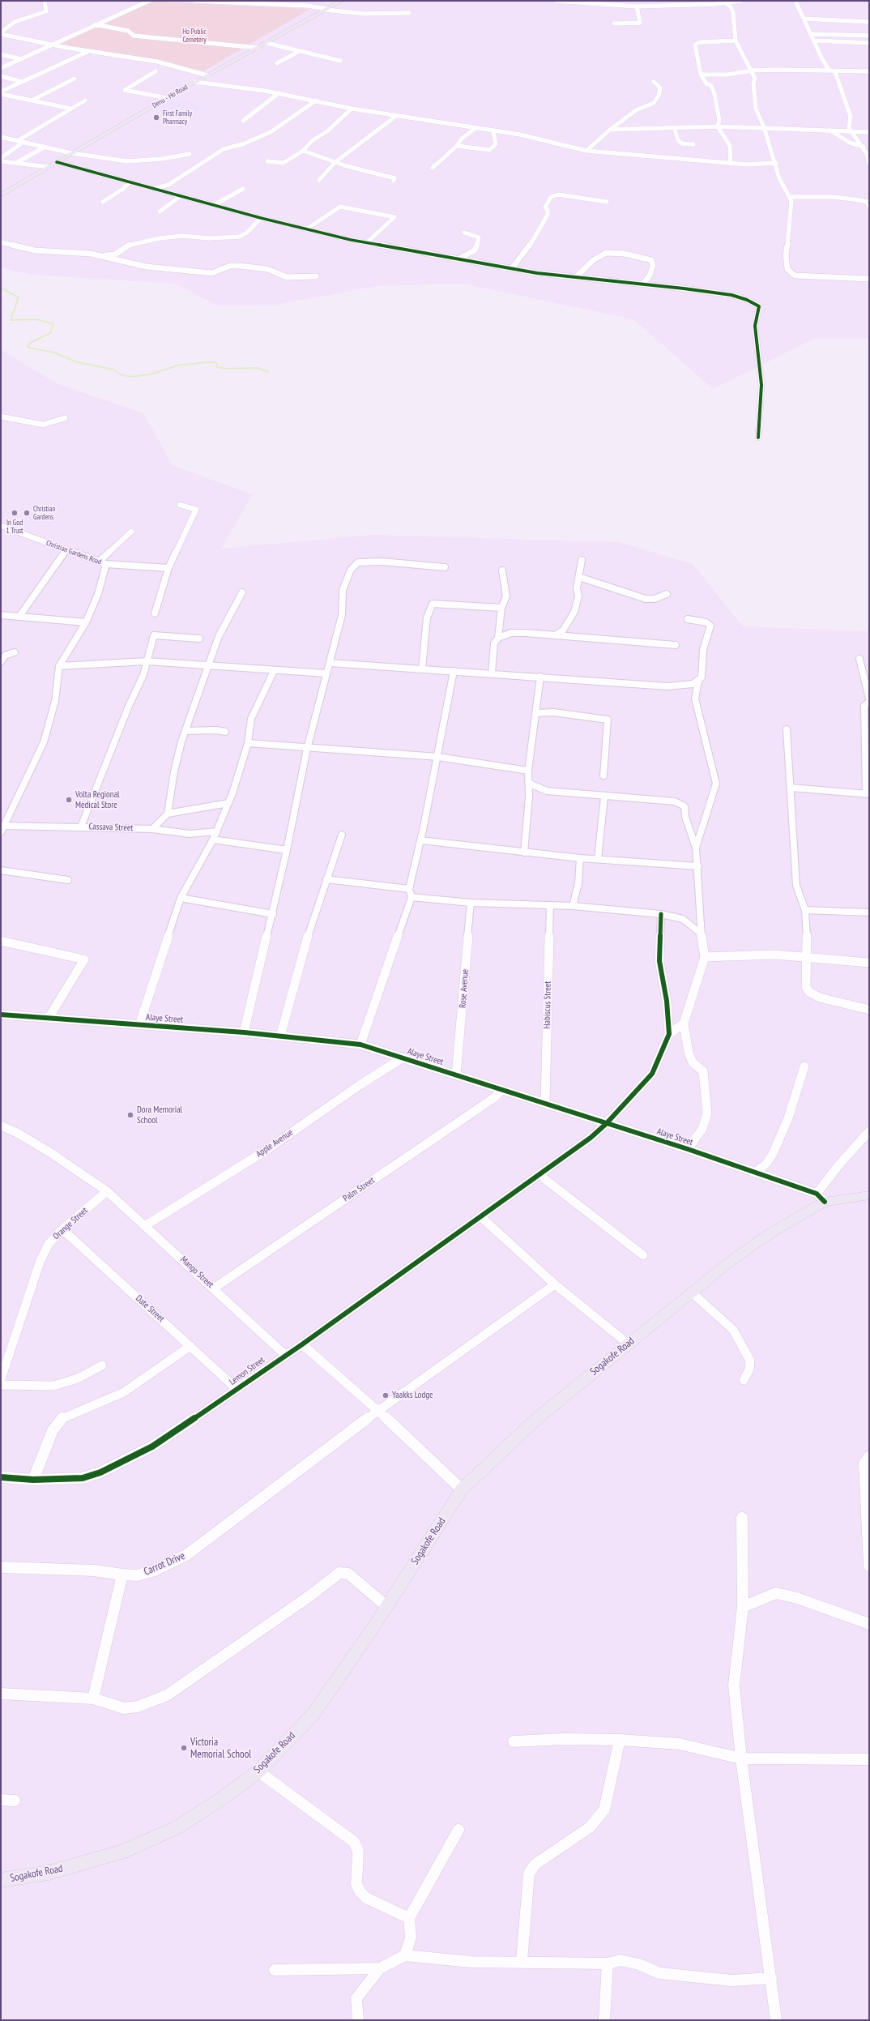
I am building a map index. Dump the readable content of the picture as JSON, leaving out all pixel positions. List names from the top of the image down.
{
  "streets": {
    "main road": ["Denu - Ho Road", "Sogakofe Road"],
    "street": [
      "Christian Gardens Road",
      "Cassava Street",
      "Rose Avenue",
      "Habiscus Street",
      "Alaye Street",
      "Apple Avenue",
      "Palm Street",
      "Orange Street",
      "Mango Street",
      "Date Street",
      "Lemon Street",
      "Carrot Drive"
    ]
  },
  "crossings": [
    ["Rose Avenue", "Alaye Street"],
    ["Habiscus Street", "Alaye Street"],
    ["Alaye Street", "Apple Avenue"],
    ["Alaye Street", "Palm Street"],
    ["Alaye Street", "Sogakofe Road"],
    ["Alaye Street", "Lemon Street"],
    ["Apple Avenue", "Mango Street"],
    ["Palm Street", "Mango Street"],
    ["Orange Street", "Mango Street"],
    ["Orange Street", "Date Street"],
    ["Mango Street", "Lemon Street"],
    ["Date Street", "Lemon Street"]
  ],
  "parks": ["Ho Public Cemetery"],
  "places": [
    "First Family Pharmacy",
    "In God 1 Trust",
    "Christian Gardens",
    "Volta Regional Medical Store",
    "Dora Memorial School",
    "Yaakks Lodge",
    "Victoria Memorial School"
  ]
}
